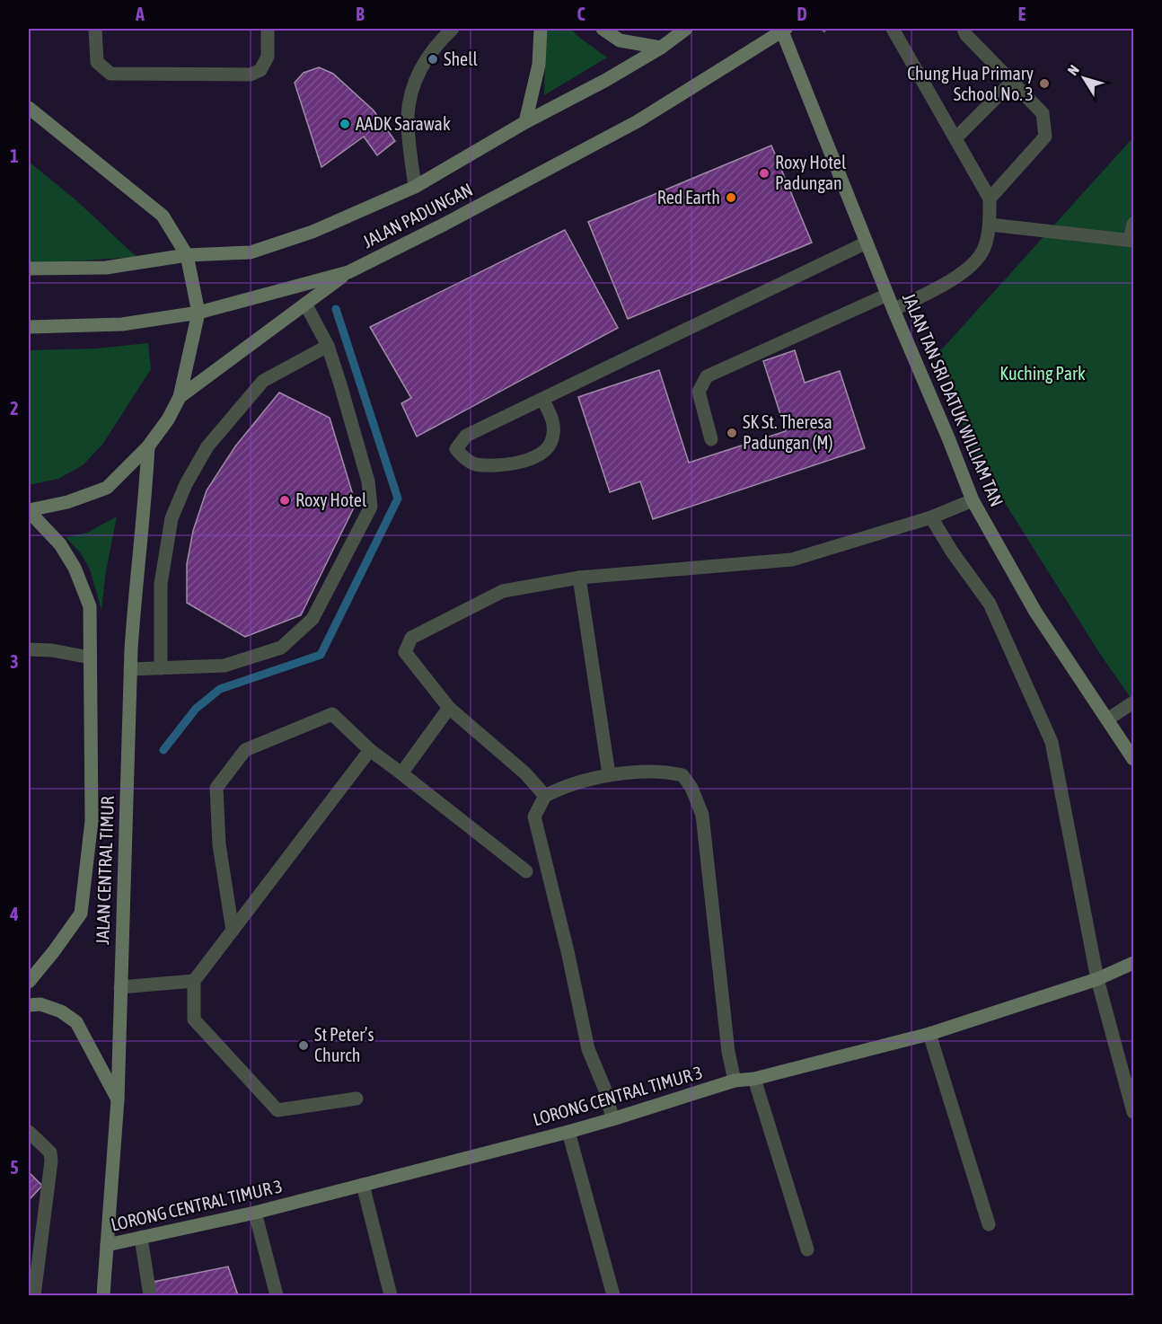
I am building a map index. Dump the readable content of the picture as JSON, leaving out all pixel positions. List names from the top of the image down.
{
  "streets": {
    "main road": [
      "JALAN PADUNGAN",
      "JALAN TAN SRI DATUK WILLIAM TAN",
      "JALAN CENTRAL TIMUR",
      "LORONG CENTRAL TIMUR 3"
    ]
  },
  "crossings": [
    ["JALAN PADUNGAN", "JALAN TAN SRI DATUK WILLIAM TAN"],
    ["JALAN CENTRAL TIMUR", "LORONG CENTRAL TIMUR 3"]
  ],
  "parks": ["Kuching Park"],
  "places": [
    "Shell",
    "Chung Hua Primary School No. 3",
    "AADK Sarawak",
    "Roxy Hotel Padungan",
    "Red Earth",
    "SK St. Theresa Padungan (M)",
    "Roxy Hotel",
    "St Peter’s Church"
  ],
  "north": "top left",
  "grid": {
    "columns": [
      "A",
      "B",
      "C",
      "D",
      "E"
    ],
    "rows": [
      "1",
      "2",
      "3",
      "4",
      "5"
    ]
  }
}
